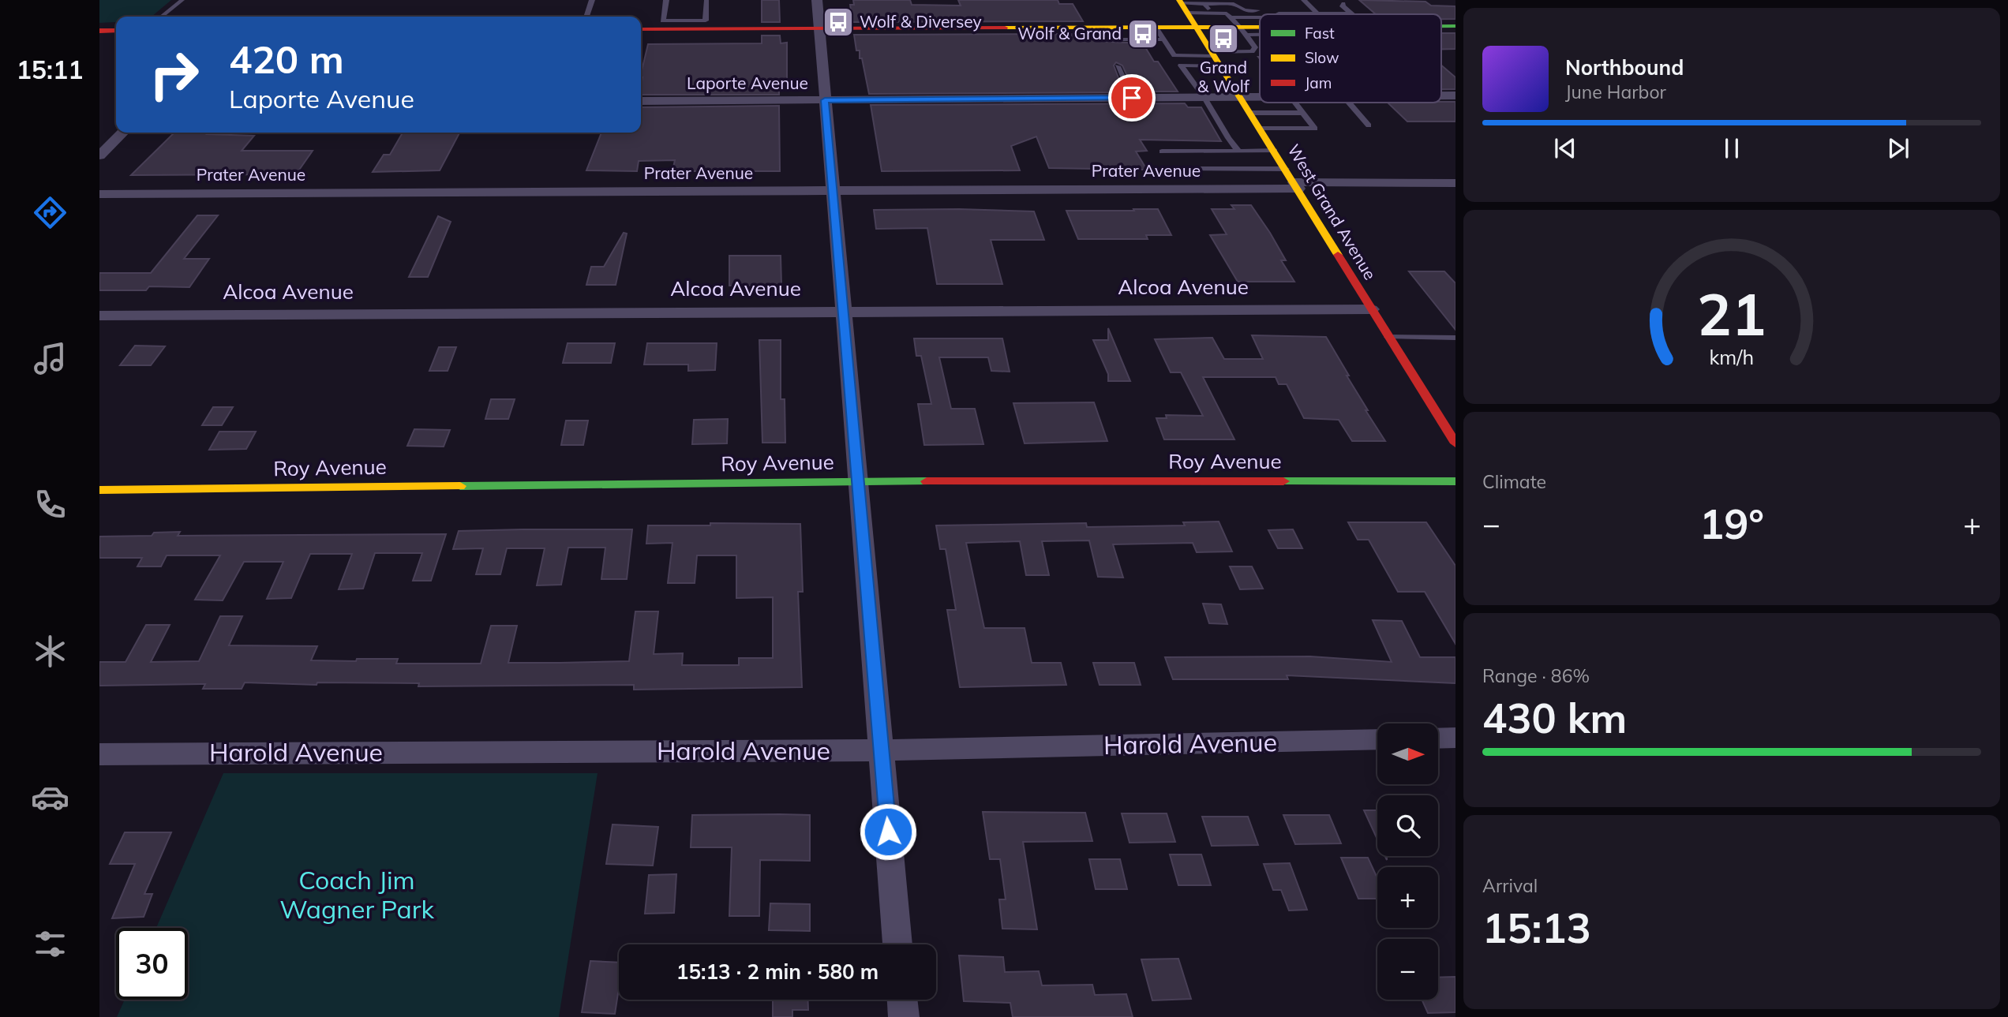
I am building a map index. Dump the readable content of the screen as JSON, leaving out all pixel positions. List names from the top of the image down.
{
  "streets": {
    "main road": ["West Grand Avenue", "Roy Avenue"],
    "street": [
      "Laporte Avenue",
      "Prater Avenue",
      "Alcoa Avenue",
      "Harold Avenue"
    ]
  },
  "crossings": [
    ["Laporte Avenue", "West Grand Avenue"],
    ["Prater Avenue", "West Grand Avenue"],
    ["West Grand Avenue", "Alcoa Avenue"]
  ],
  "parks": ["Coach Jim Wagner Park"],
  "places": {
    "bus stop": ["Wolf & Diversey", "Wolf & Grand", "Grand & Wolf"]
  },
  "legend": ["Fast", "Slow", "Jam"],
  "north": "right",
  "page": {
    "tabs": "15:11",
    "turn": ["420 m", "Laporte Avenue"],
    "song": ["Northbound", "June Harbor"],
    "tile": [
      "Climate",
      ["Range · 86%", "430 km"],
      ["Arrival", "15:13"]
    ],
    "heat": ["−", "19°", "+"],
    "map_buttons": ["+", "−"],
    "limit": "30",
    "trip": "15:13 · 2 min · 580 m",
    "gauge": ["21", "km/h"]
  }
}
